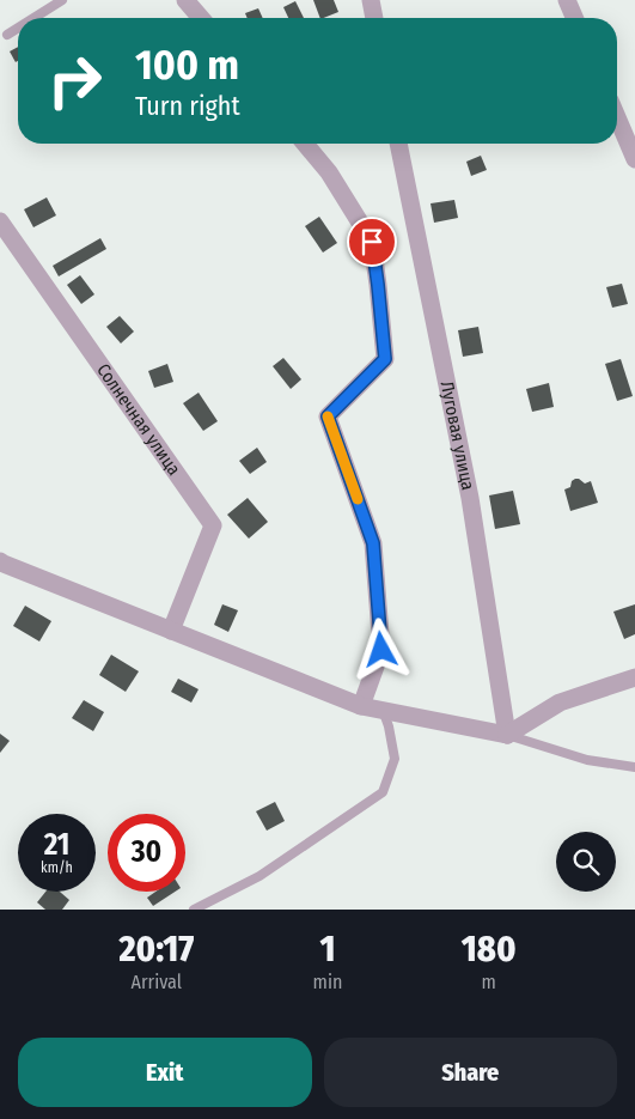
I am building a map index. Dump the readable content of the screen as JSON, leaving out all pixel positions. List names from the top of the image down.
{
  "streets": {
    "street": ["Солнечная улица", "Луговая улица"]
  },
  "page": {
    "turn": ["100 m", "Turn right"],
    "speed": "21 km/h",
    "limit": "30",
    "eta": [
      "20:17",
      "Arrival",
      "1",
      "min",
      "180",
      "m"
    ],
    "buttons": ["Exit", "Share"]
  }
}
